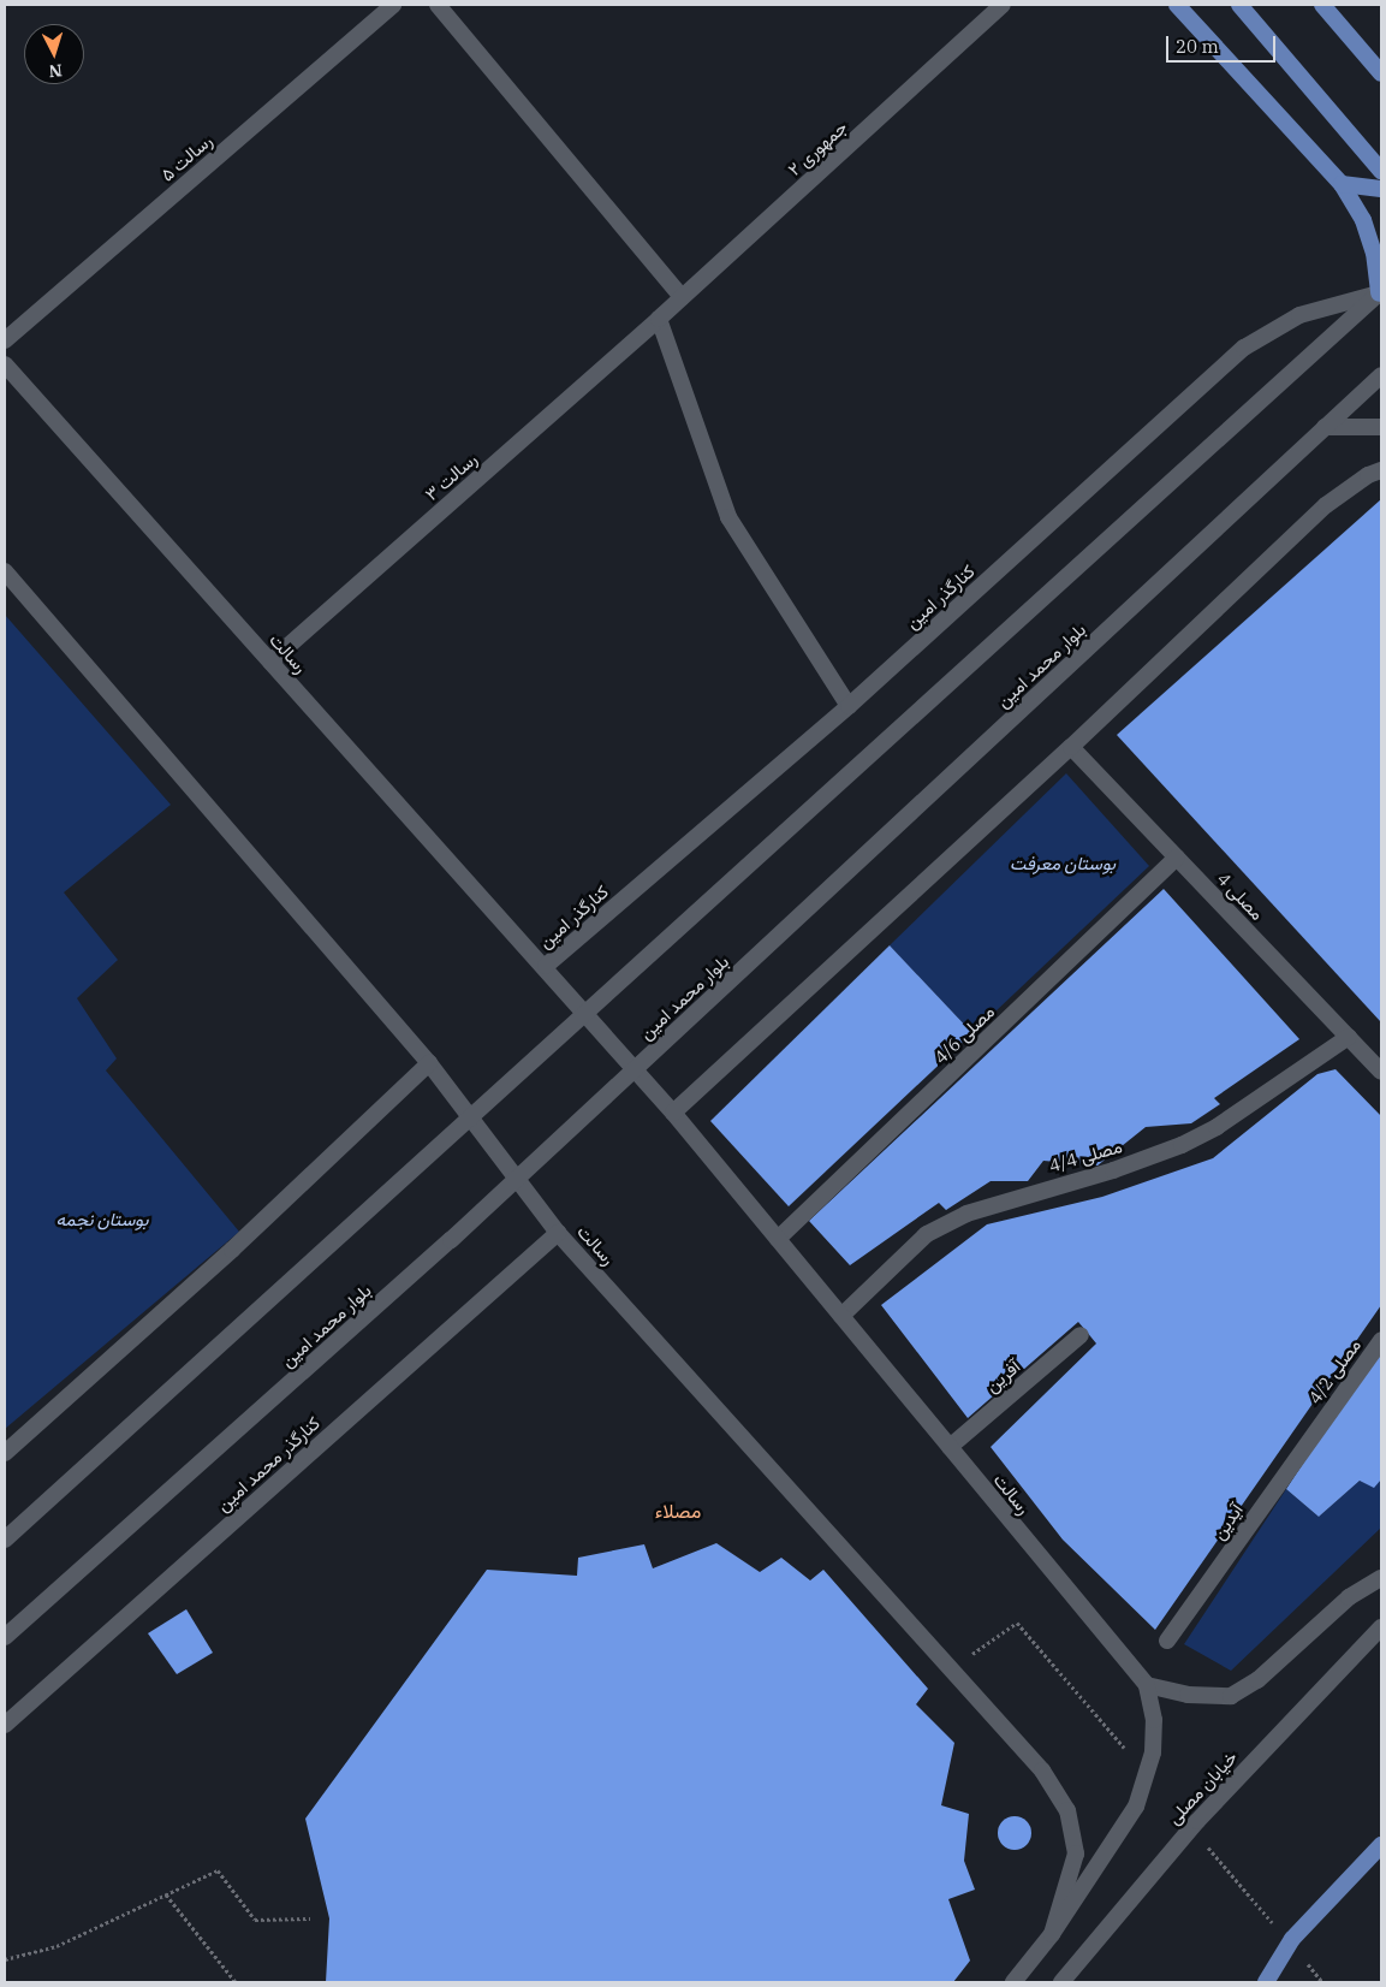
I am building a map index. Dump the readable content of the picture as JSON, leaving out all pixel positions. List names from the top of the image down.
{
  "streets": {
    "street": [
      "جمهوری ۲",
      "رسالت ۵",
      "رسالت ۳",
      "کنارگذر امین",
      "رسالت",
      "بلوار محمد امین",
      "مصلی 4",
      "مصلی 4/6",
      "مصلی 4/4",
      "مصلی 4/2",
      "آفرین",
      "کنارگذر محمد امین",
      "آیدین",
      "خیابان مصلی"
    ]
  },
  "crossings": [
    ["جمهوری ۲", "رسالت ۳"],
    ["رسالت ۳", "رسالت"],
    ["کنارگذر امین", "رسالت"],
    ["رسالت", "مصلی 4/6"],
    ["رسالت", "مصلی 4/4"],
    ["رسالت", "آفرین"],
    ["رسالت", "کنارگذر محمد امین"],
    ["مصلی 4", "مصلی 4/6"],
    ["مصلی 4", "مصلی 4/4"],
    ["مصلی 4/2", "آیدین"]
  ],
  "districts": ["مصلاء"],
  "parks": ["بوستان معرفت", "بوستان نجمه"],
  "scale_bar": "20 m",
  "north": "bottom"
}
